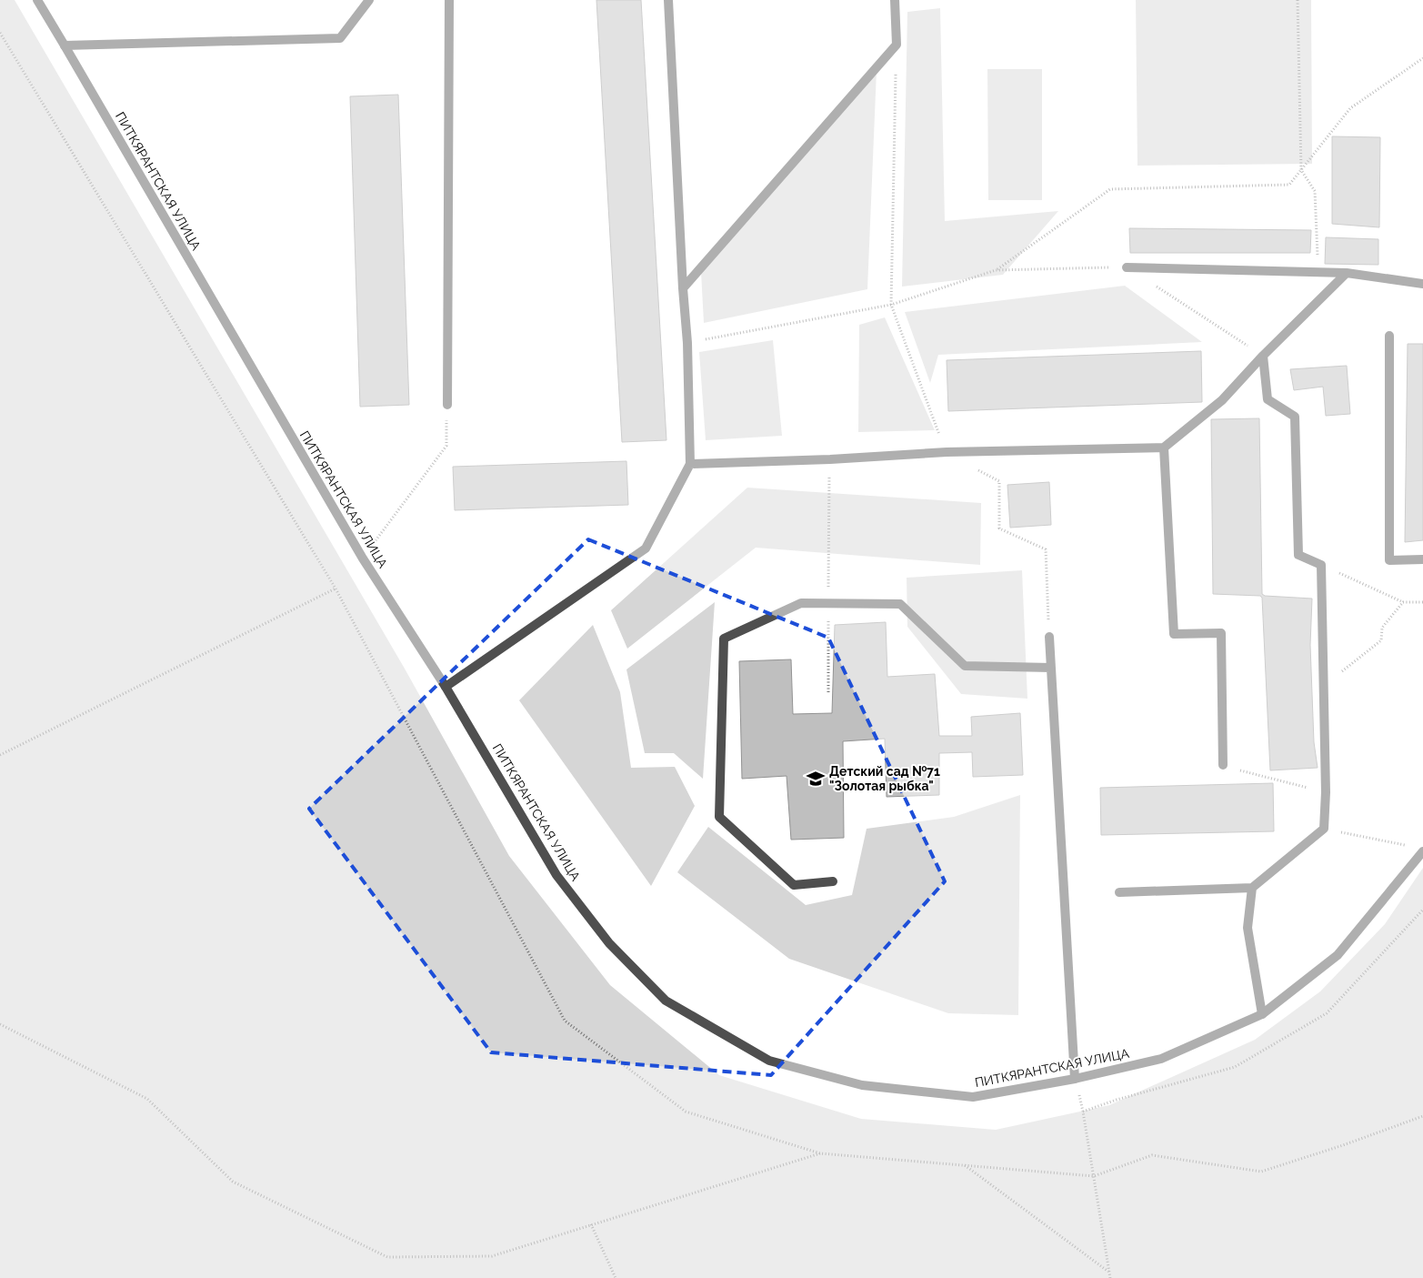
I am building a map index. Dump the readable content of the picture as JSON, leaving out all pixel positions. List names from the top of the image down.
{
  "streets": {
    "street": ["ПИТКЯРАНТСКАЯ УЛИЦА"]
  },
  "places": {
    "school or university": ["Детский сад №71 \"Золотая рыбка\""]
  }
}
